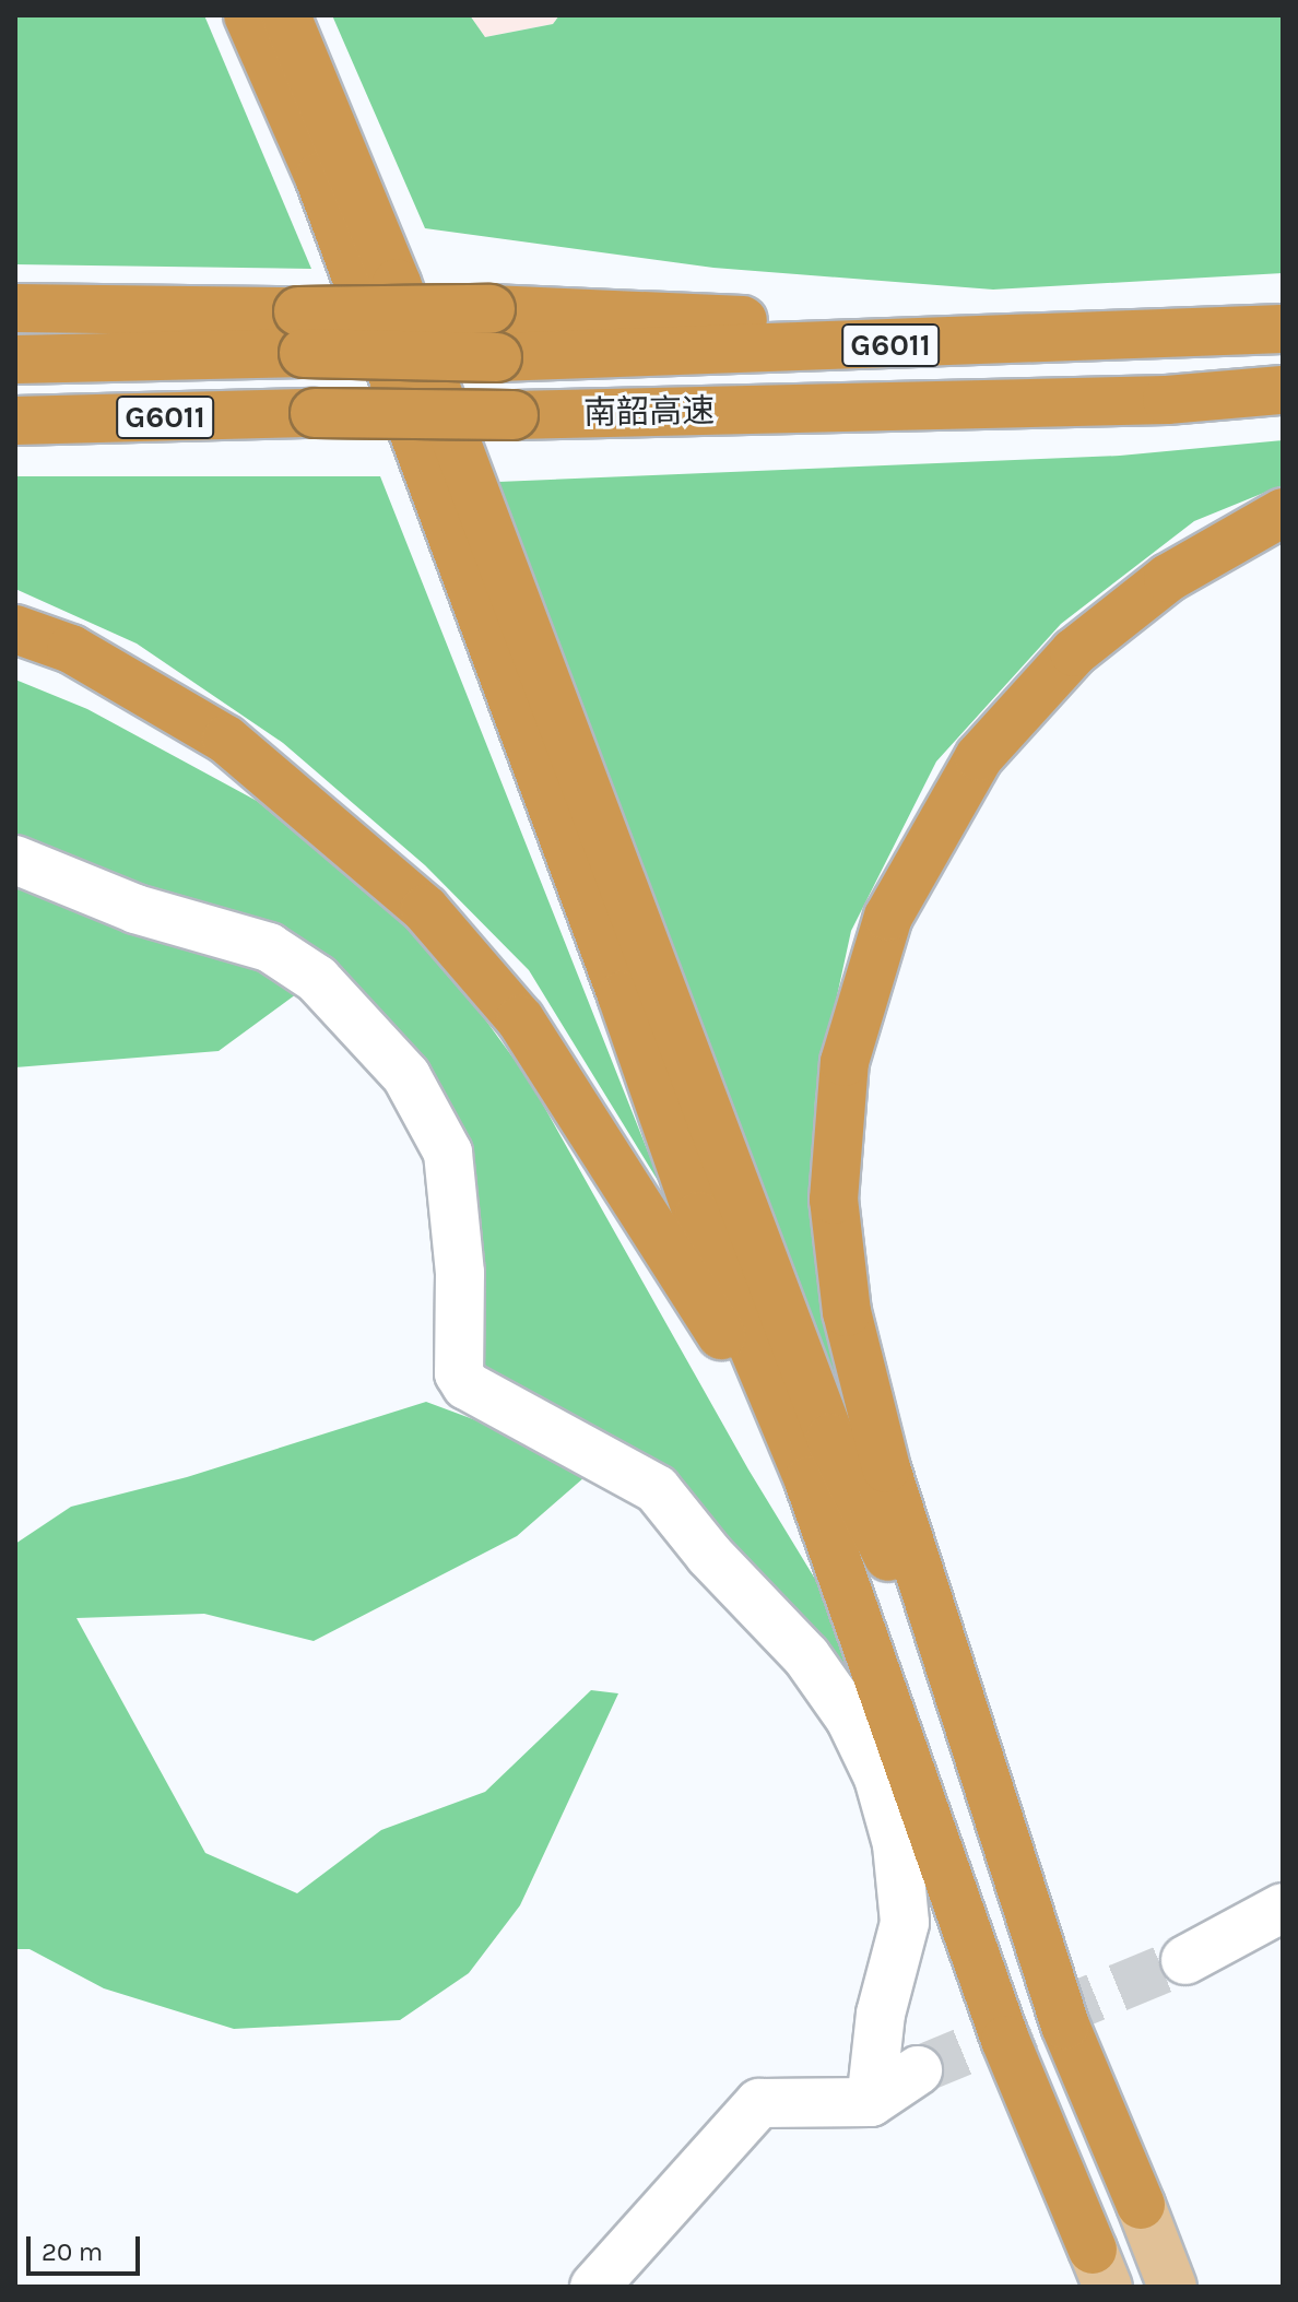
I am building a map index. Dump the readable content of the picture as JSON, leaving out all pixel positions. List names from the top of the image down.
{
  "streets": {
    "highway": ["G6011", "南韶高速"]
  },
  "scale_bar": "20 m"
}
